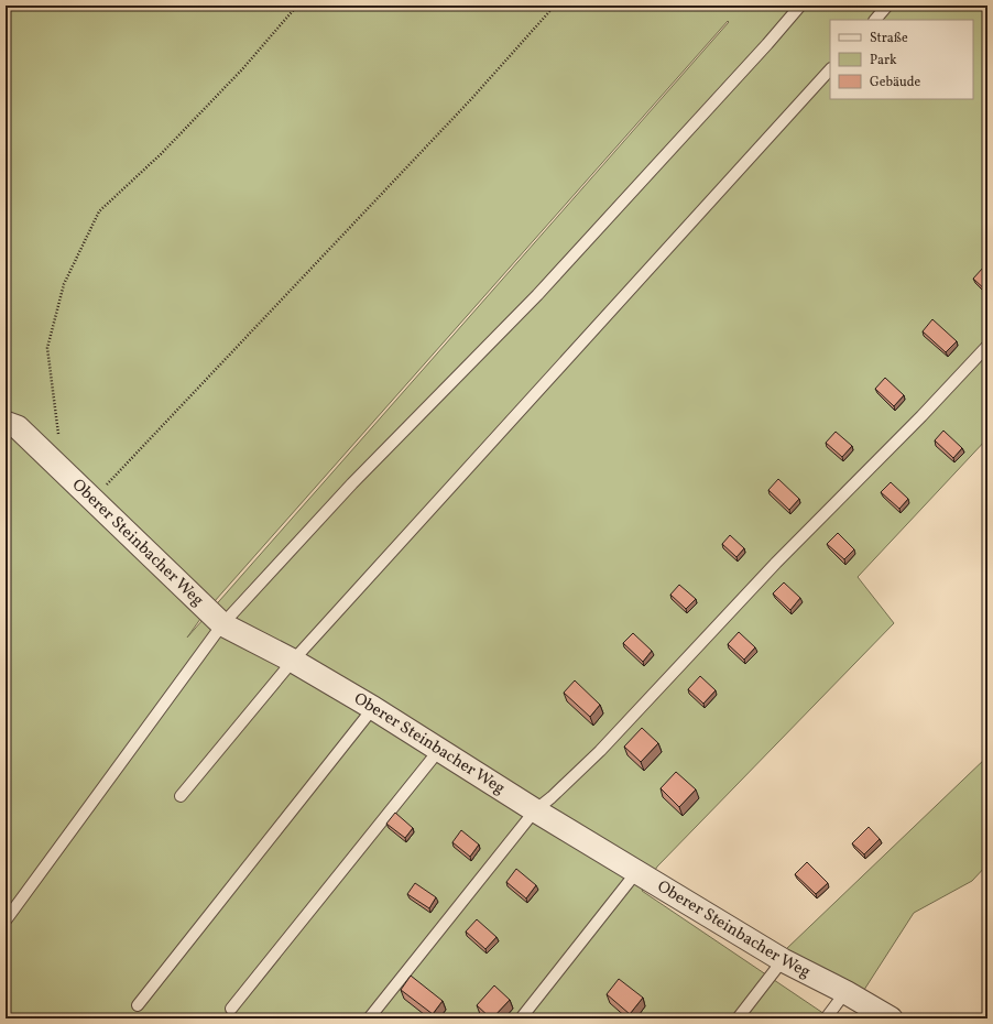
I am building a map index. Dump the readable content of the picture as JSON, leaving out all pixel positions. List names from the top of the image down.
{
  "streets": {
    "street": ["Oberer Steinbacher Weg"]
  },
  "legend": ["Straße", "Park", "Gebäude"]
}
